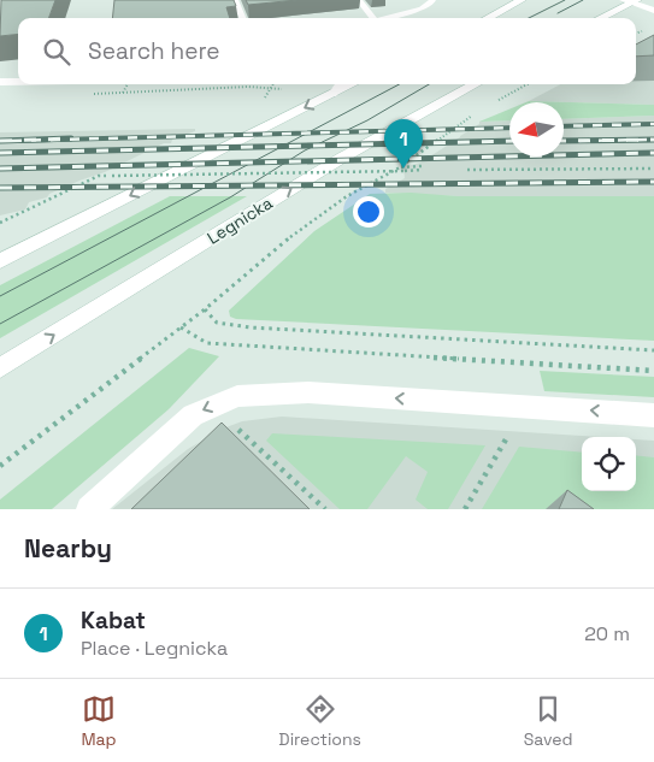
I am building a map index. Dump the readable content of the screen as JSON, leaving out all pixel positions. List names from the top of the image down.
{
  "streets": {
    "main road": ["Legnicka"]
  },
  "north": "left",
  "page": {
    "search": "Search here",
    "pins": "1",
    "heading": "Nearby",
    "list": [
      {
        "mark": "1",
        "name": "Kabat",
        "note": "Place · Legnicka",
        "value": "20 m"
      }
    ],
    "nav": ["Map", "Directions", "Saved"]
  }
}
